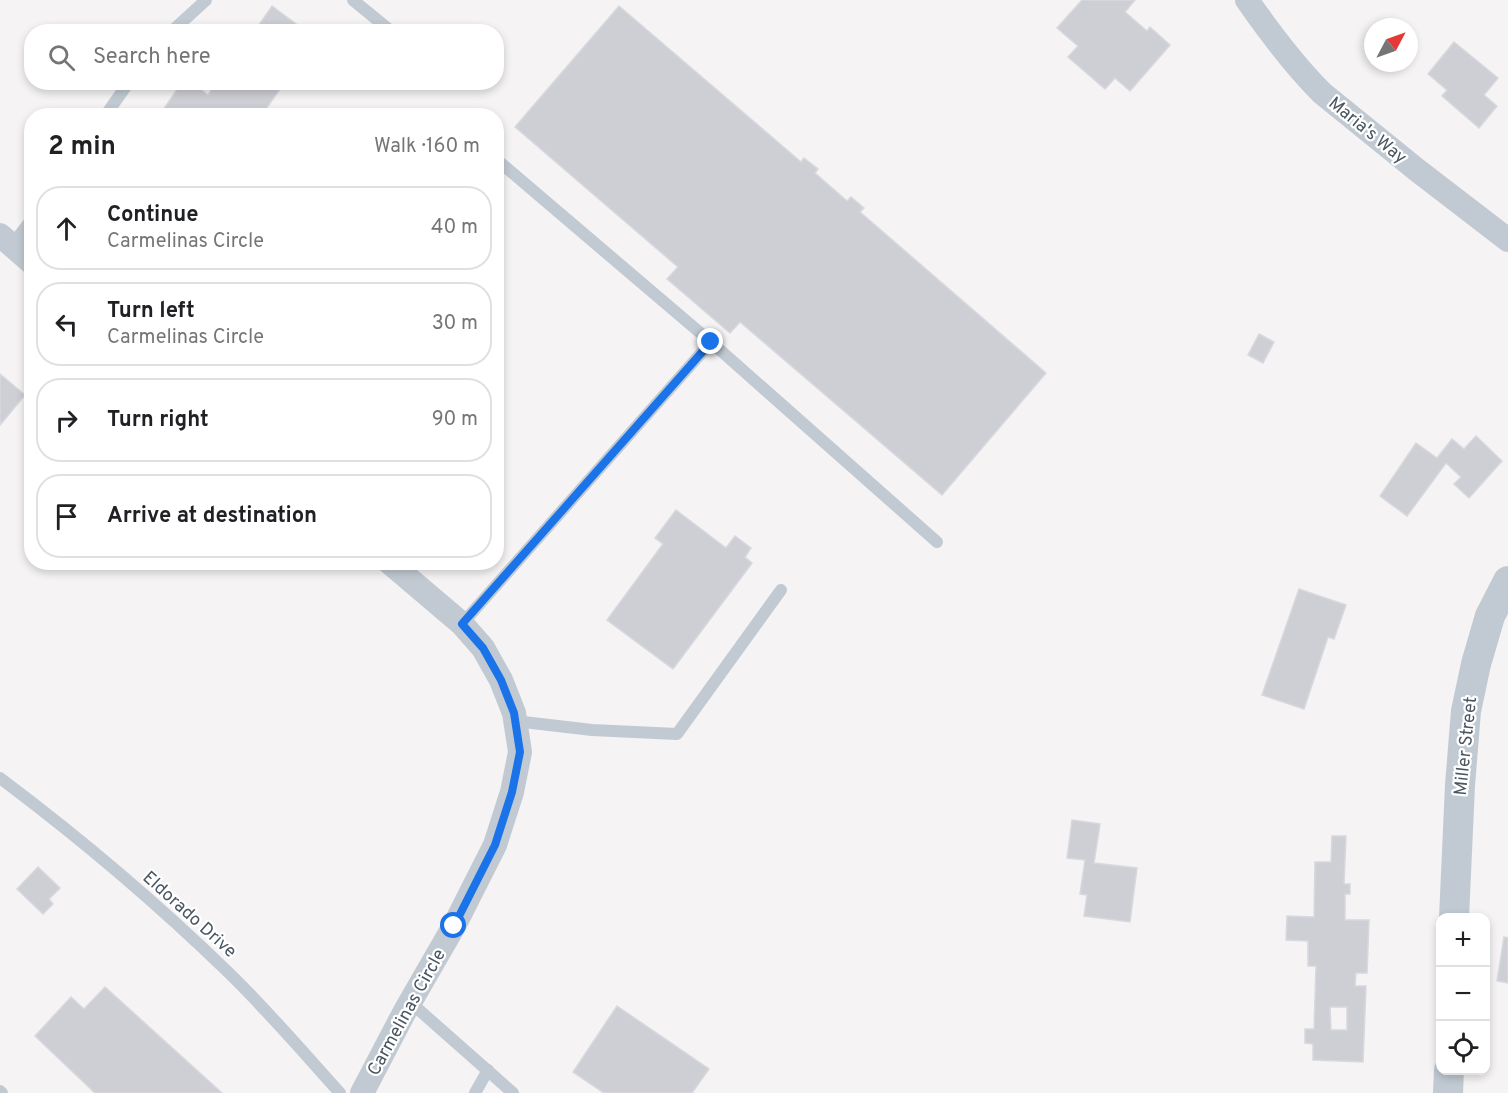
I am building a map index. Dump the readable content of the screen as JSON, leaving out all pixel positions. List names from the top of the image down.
{
  "streets": {
    "street": ["Maria's Way", "Miller Street", "Carmelinas Circle"],
    "lane": ["Eldorado Drive"]
  },
  "north": "top right",
  "page": {
    "search": "Search here",
    "heading": ["2 min", "Walk · 160 m"],
    "list": [
      ["Continue", "Carmelinas Circle", "40 m"],
      ["Turn left", "Carmelinas Circle", "30 m"],
      ["Turn right", "90 m"],
      "Arrive at destination"
    ],
    "map_buttons": ["+", "−"]
  }
}
